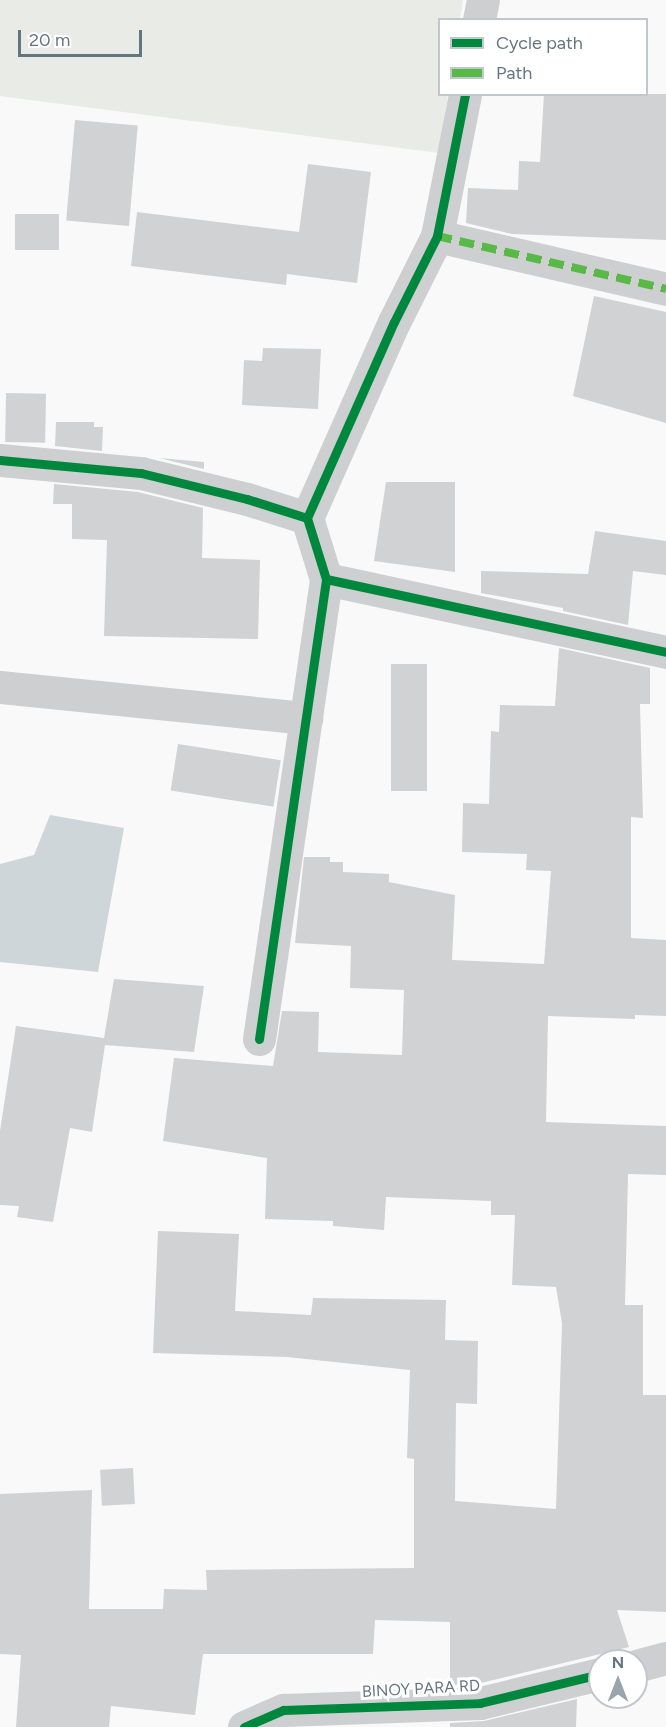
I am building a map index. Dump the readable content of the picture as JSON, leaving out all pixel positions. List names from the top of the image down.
{
  "streets": {
    "street": ["BINOY PARA RD"]
  },
  "legend": ["Cycle path", "Path"],
  "scale_bar": "20 m",
  "north": "top"
}
